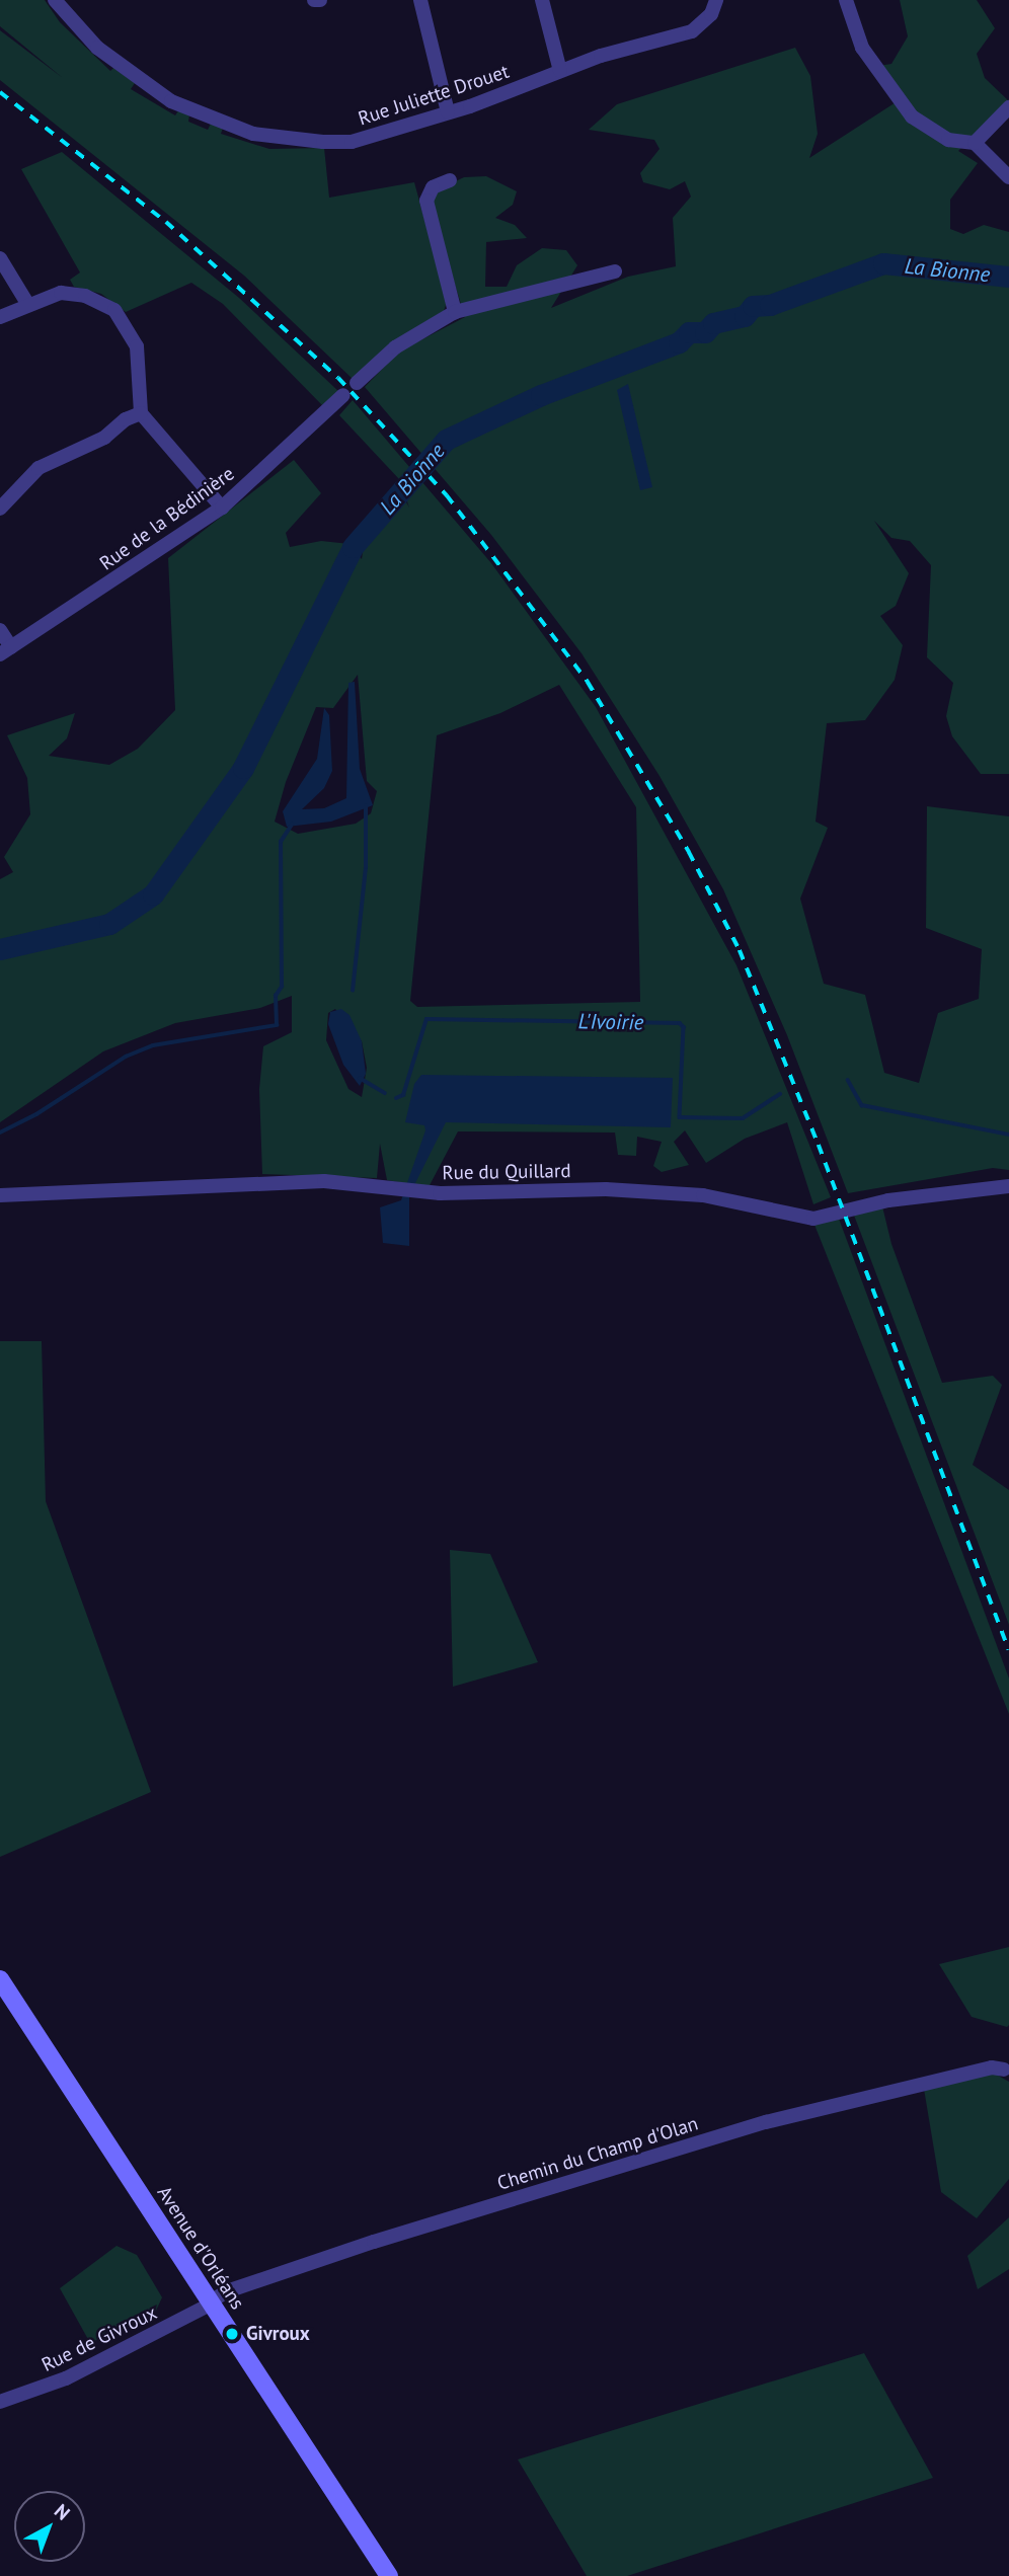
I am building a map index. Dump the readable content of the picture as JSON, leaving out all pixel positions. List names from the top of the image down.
{
  "streets": {
    "main road": ["Avenue d'Orléans"],
    "street": [
      "Rue Juliette Drouet",
      "Rue de la Bédinière",
      "Rue du Quillard",
      "Chemin du Champ d'Olan",
      "Rue de Givroux"
    ]
  },
  "crossings": [
    ["Chemin du Champ d'Olan", "Avenue d'Orléans"],
    ["Chemin du Champ d'Olan", "Rue de Givroux"],
    ["Avenue d'Orléans", "Rue de Givroux"]
  ],
  "water": ["La Bionne", "L'Ivoirie"],
  "places": ["Givroux"],
  "north": "top right"
}
